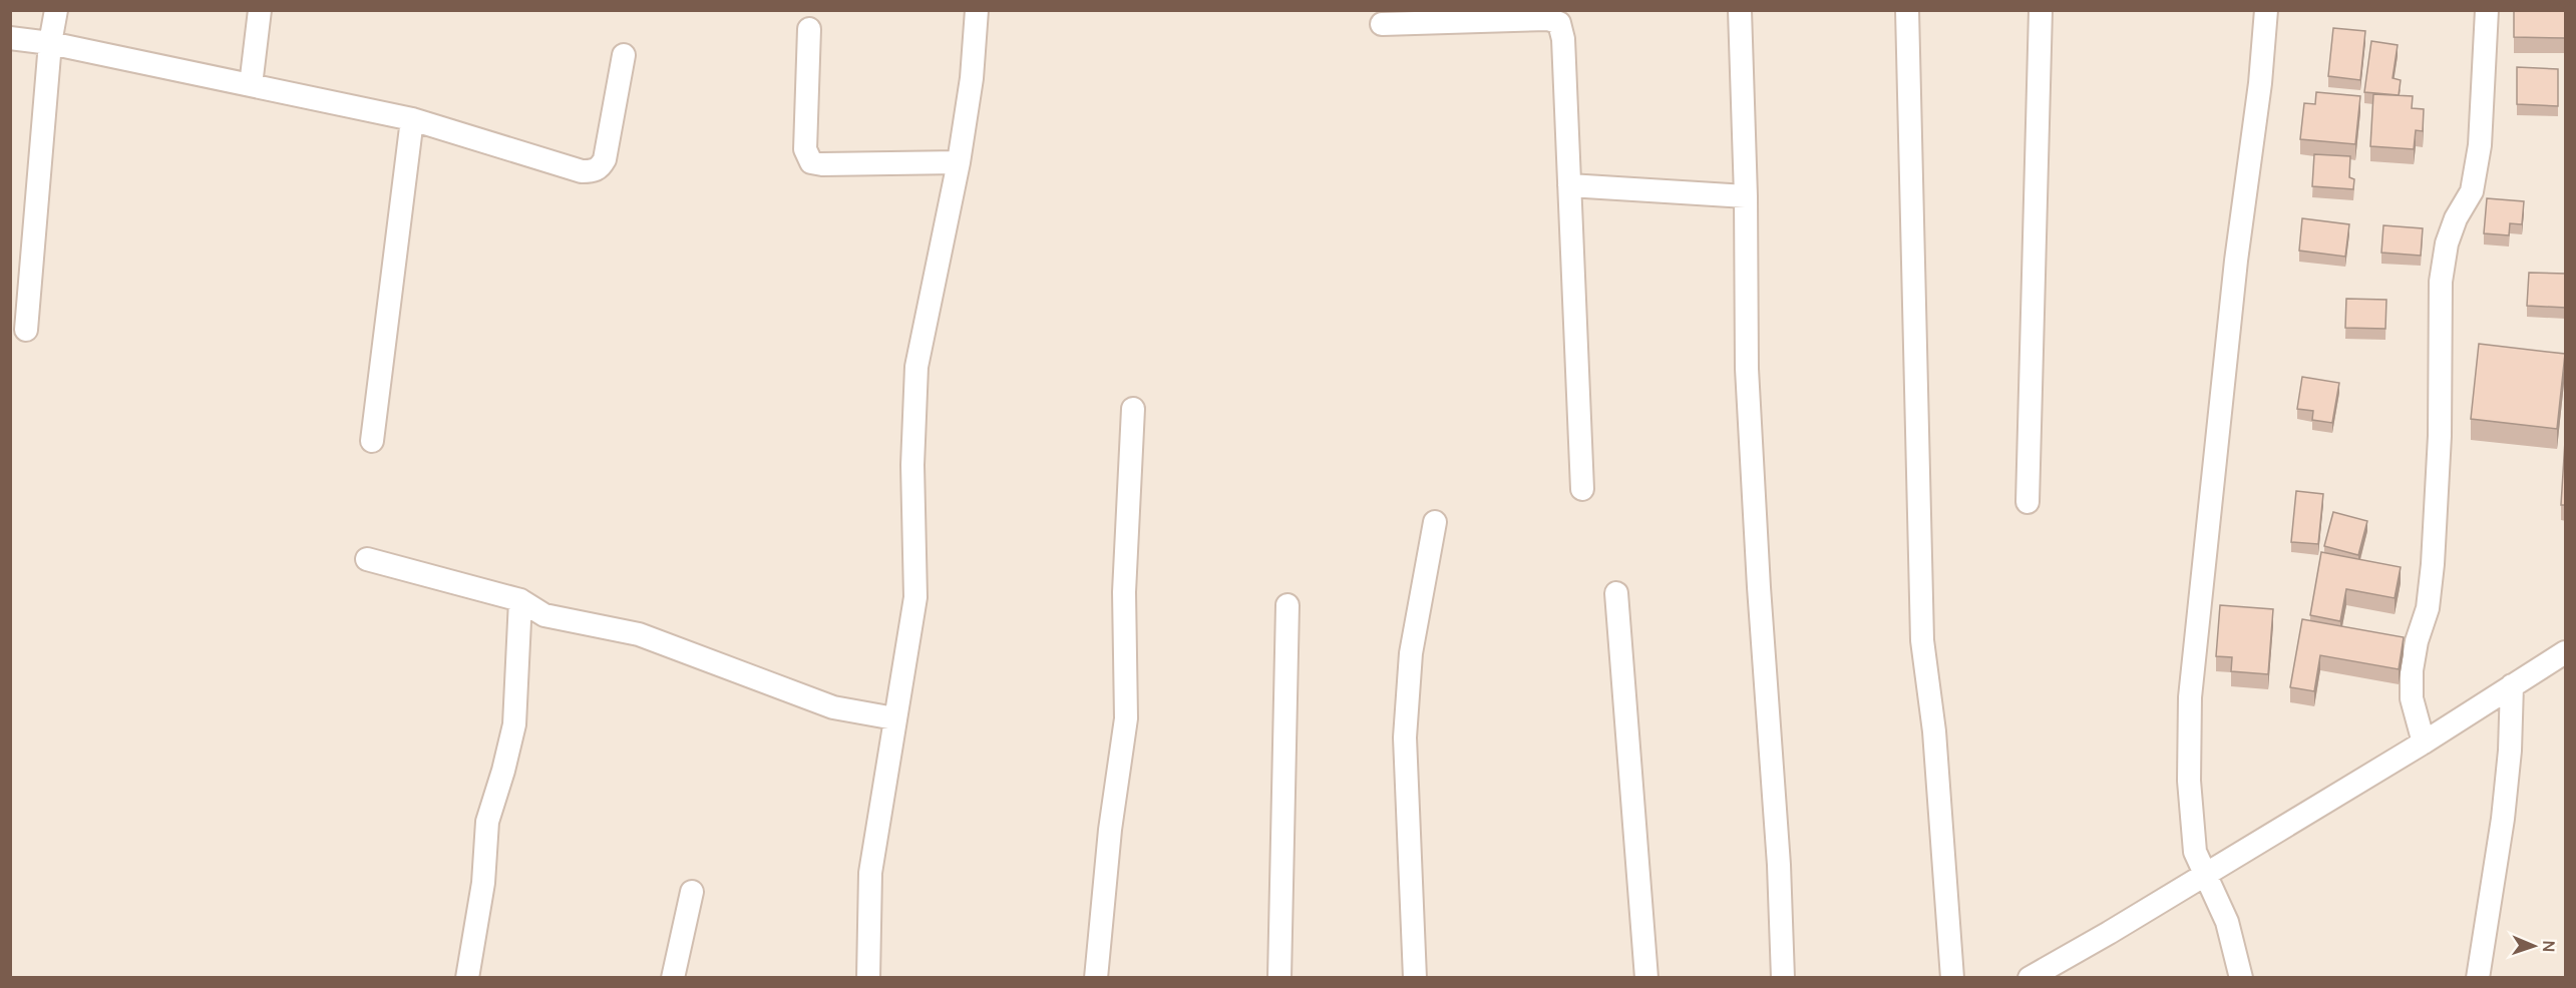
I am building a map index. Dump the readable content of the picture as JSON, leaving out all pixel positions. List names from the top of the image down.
{
  "north": "right"
}
